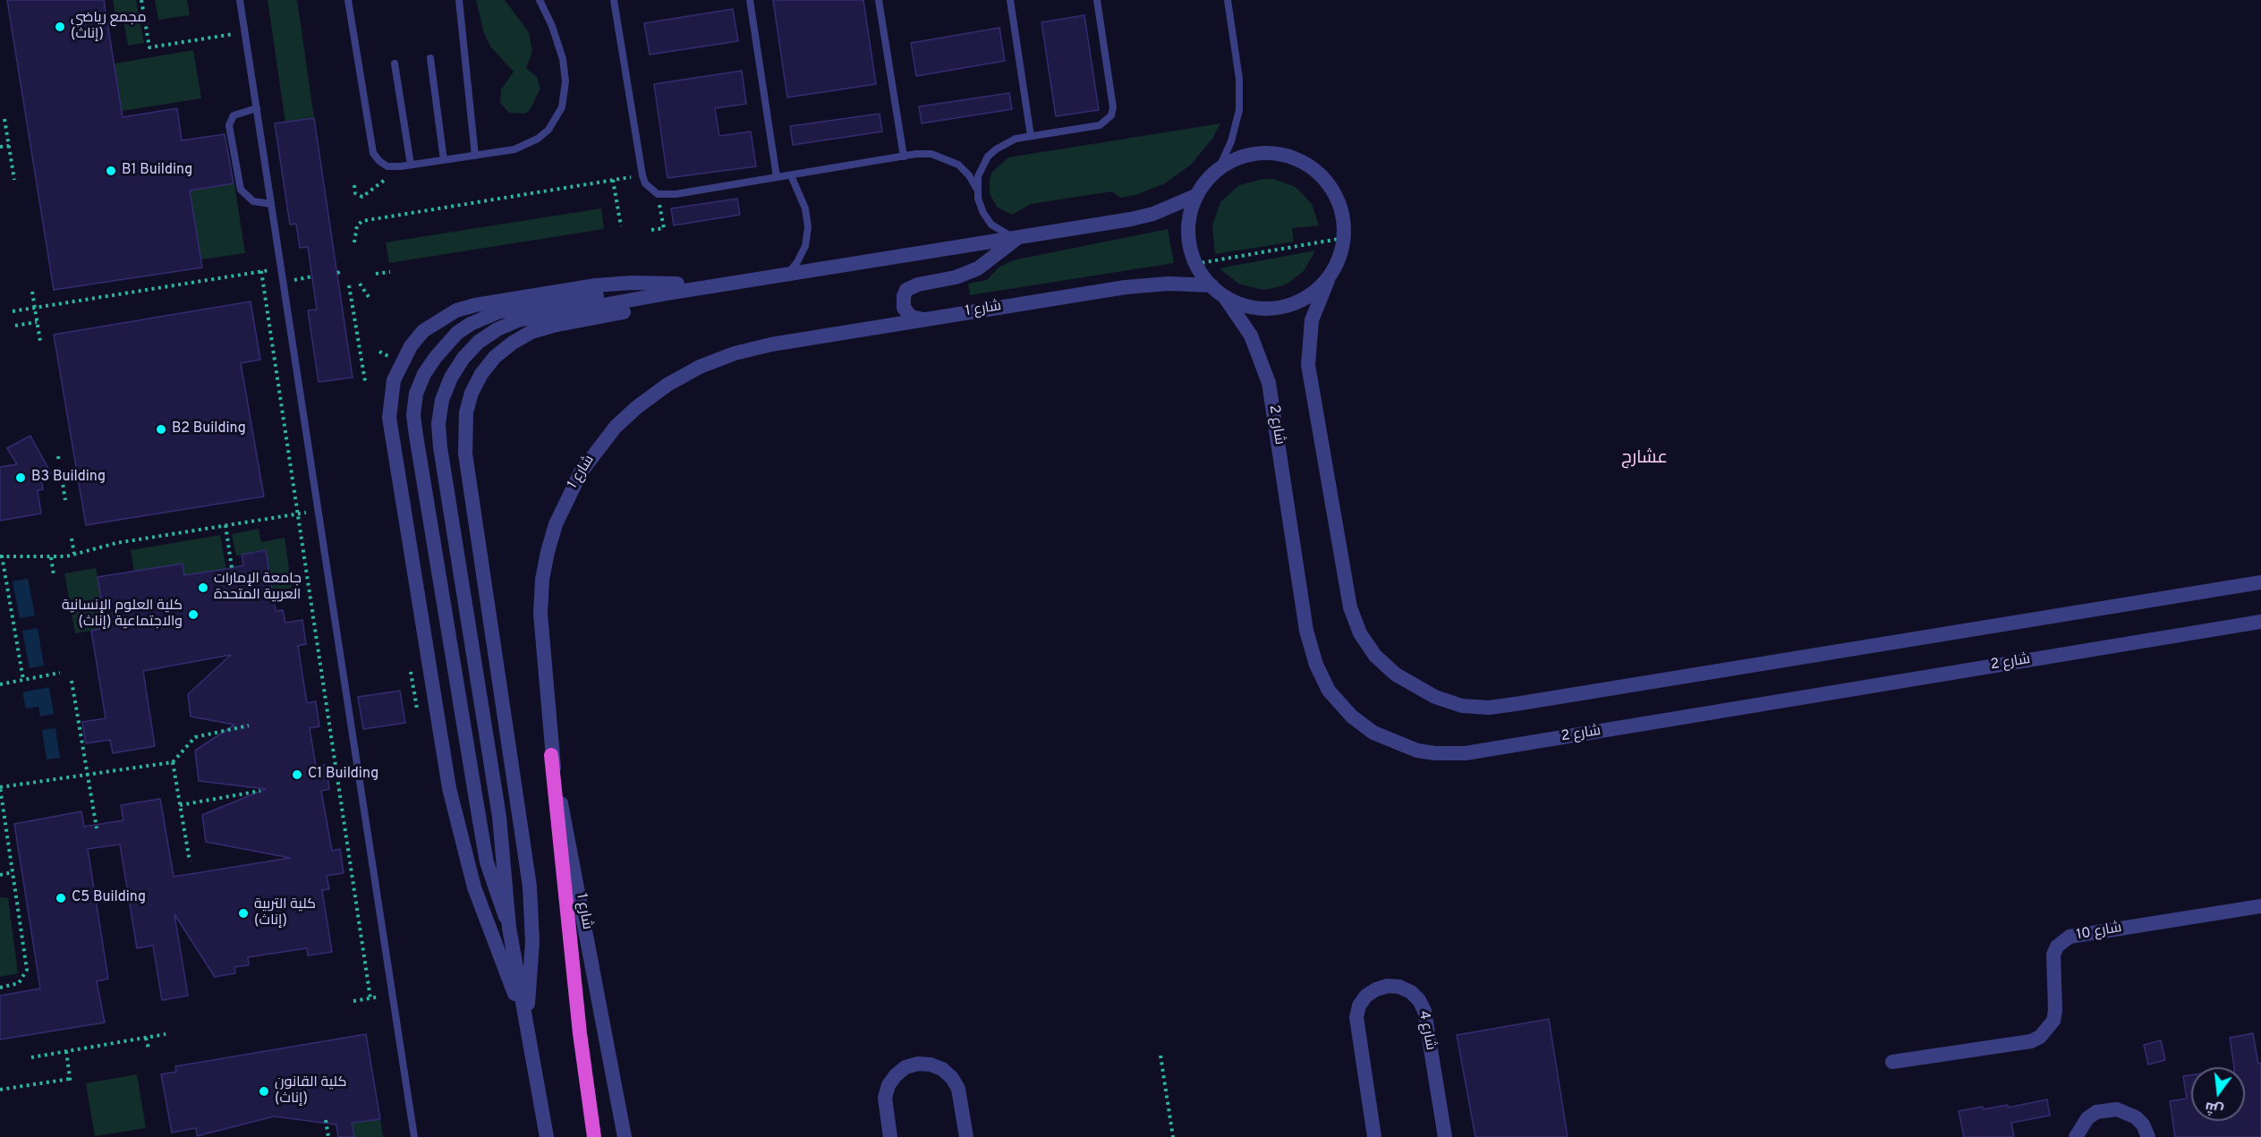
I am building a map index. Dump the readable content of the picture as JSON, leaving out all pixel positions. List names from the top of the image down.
{
  "streets": {
    "street": [
      "شارع 1",
      "شارع 2",
      "شارع 10",
      "شارع 4"
    ]
  },
  "districts": ["عشارج"],
  "places": [
    "مجمع رياضي (إناث)",
    "B1 Building",
    "B2 Building",
    "B3 Building",
    "جامعة الإمارات العربية المتحدة",
    "كلية العلوم الإنسانية والاجتماعية (إناث)",
    "C1 Building",
    "C5 Building",
    "كلية التربية (إناث)",
    "كلية القانون (إناث)"
  ],
  "north": "bottom"
}
